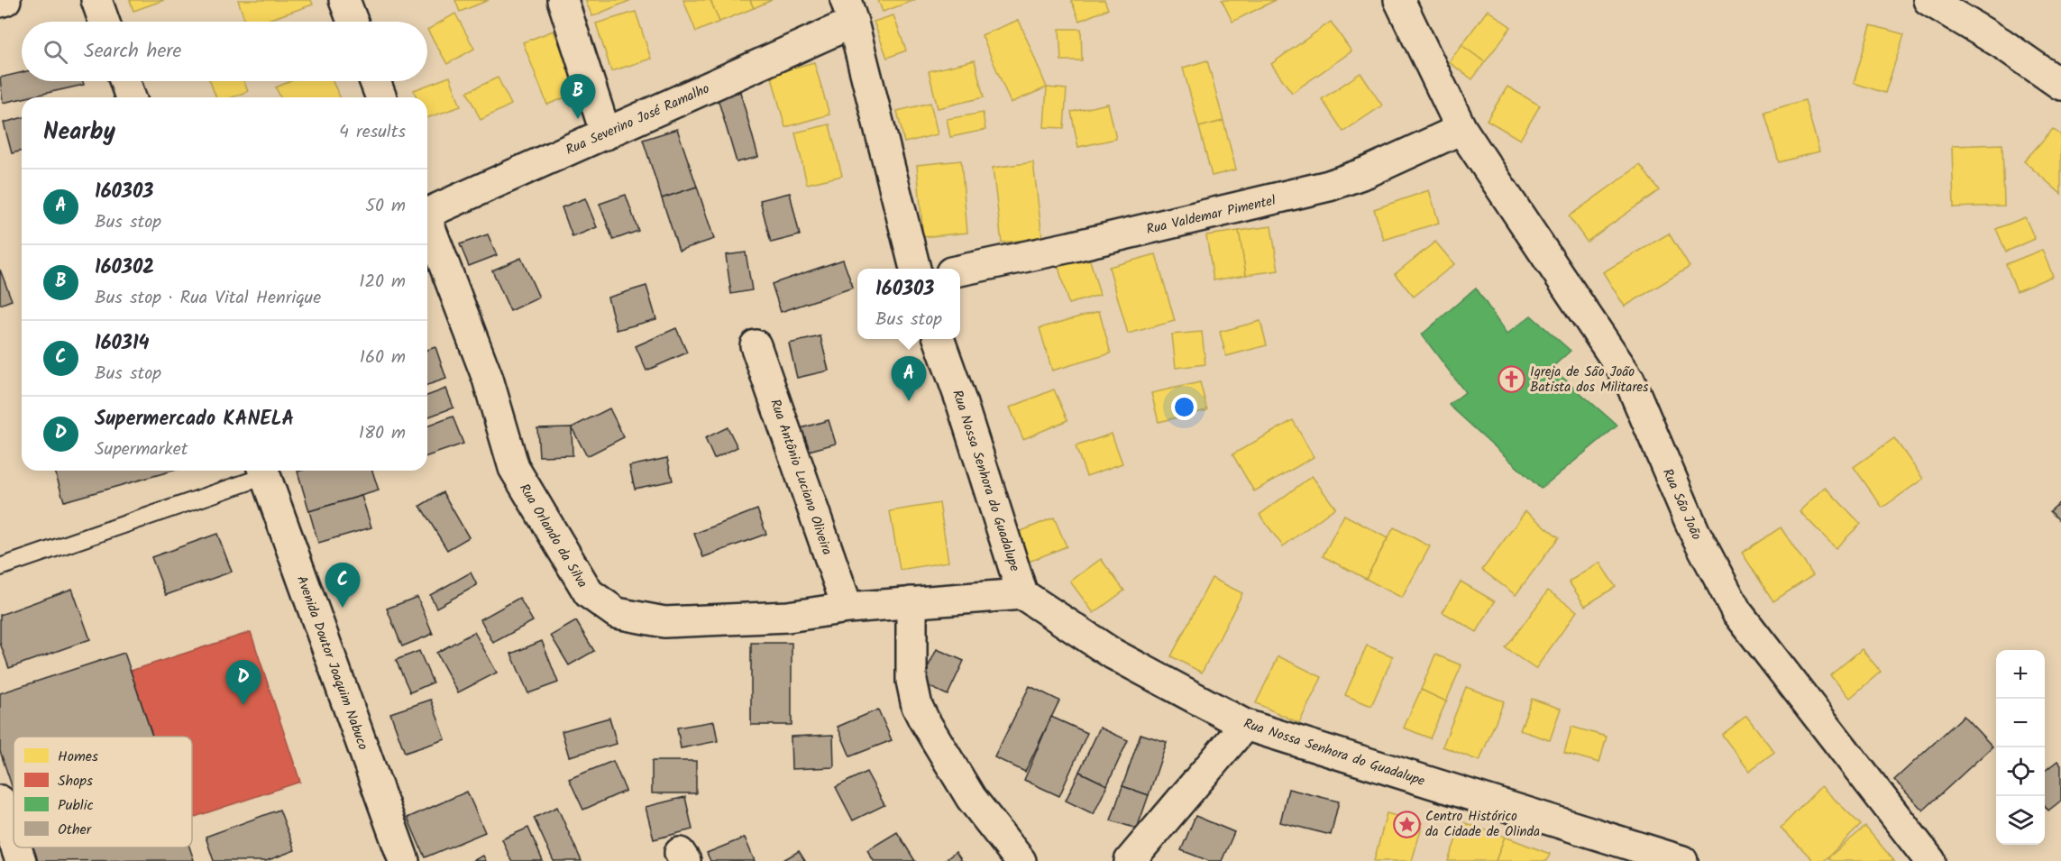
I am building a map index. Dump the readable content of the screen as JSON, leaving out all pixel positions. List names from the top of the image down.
{
  "streets": {
    "street": [
      "Rua Severino José Ramalho",
      "Rua Valdemar Pimentel",
      "Rua Antônio Luciano Oliveira",
      "Rua Nossa Senhora do Guadalupe",
      "Rua São João",
      "Rua Orlando da Silva",
      "Avenida Doutor Joaquim Nabuco"
    ]
  },
  "crossings": [
    ["Rua Valdemar Pimentel", "Rua São João"],
    ["Rua Antônio Luciano Oliveira", "Rua Orlando da Silva"],
    ["Rua Nossa Senhora do Guadalupe", "Rua Orlando da Silva"]
  ],
  "places": {
    "church": ["Igreja de São João Batista dos Militares"],
    "place": ["Centro Histórico da Cidade de Olinda"]
  },
  "legend": [
    "Homes",
    "Shops",
    "Public",
    "Other"
  ],
  "page": {
    "search": "Search here",
    "pins": [
      "B",
      "A",
      "C",
      "D"
    ],
    "heading": ["Nearby", "4 results"],
    "list": [
      {
        "mark": "A",
        "name": "160303",
        "note": "Bus stop",
        "value": "50 m"
      },
      {
        "mark": "B",
        "name": "160302",
        "note": "Bus stop · Rua Vital Henrique",
        "value": "120 m"
      },
      {
        "mark": "C",
        "name": "160314",
        "note": "Bus stop",
        "value": "160 m"
      },
      {
        "mark": "D",
        "name": "Supermercado KANELA",
        "note": "Supermarket",
        "value": "180 m"
      }
    ],
    "popup": ["160303", "Bus stop"],
    "map_buttons": ["+", "−"]
  }
}
